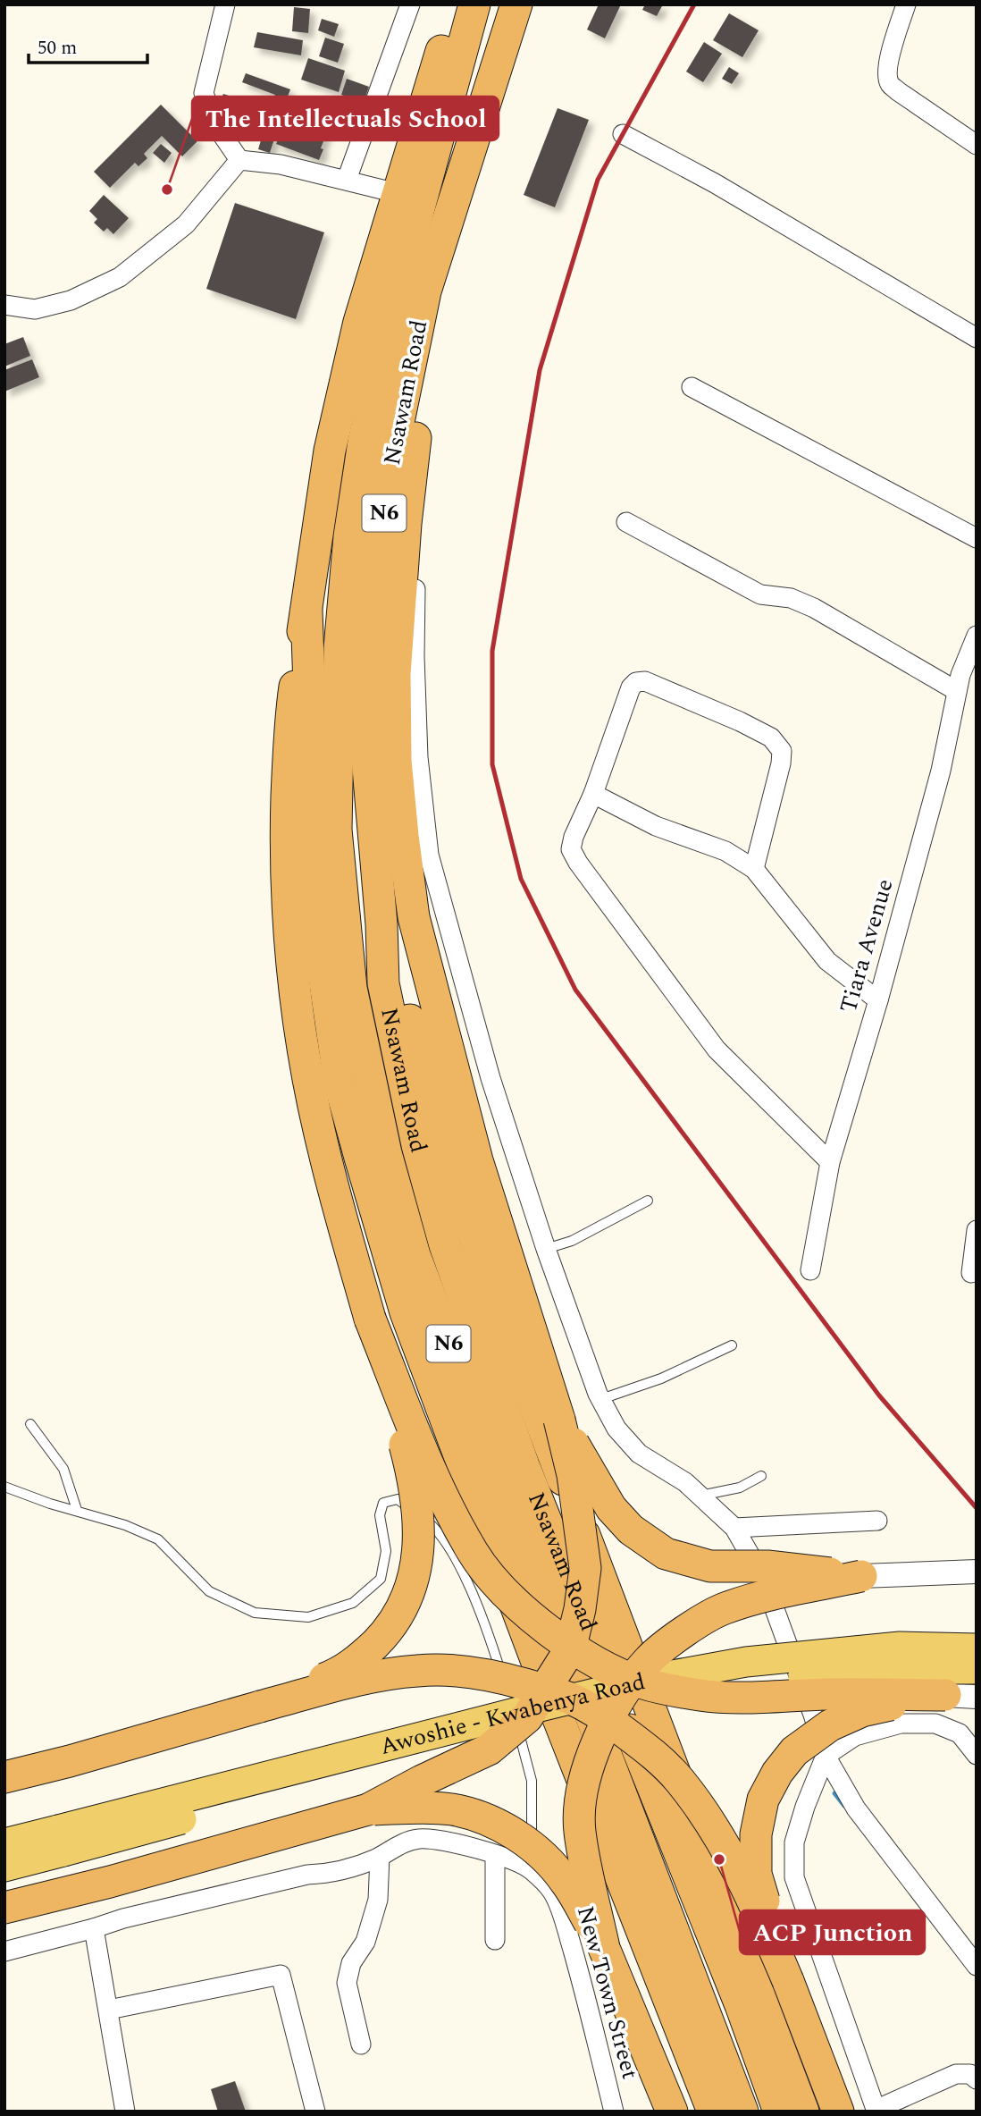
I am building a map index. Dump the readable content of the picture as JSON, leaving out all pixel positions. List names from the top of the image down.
{
  "streets": {
    "highway": ["Nsawam Road", "N6"],
    "main road": ["Awoshie - Kwabenya Road"],
    "street": ["Tiara Avenue", "New Town Street"]
  },
  "places": ["The Intellectuals School", "ACP Junction"],
  "scale_bar": "50 m"
}
